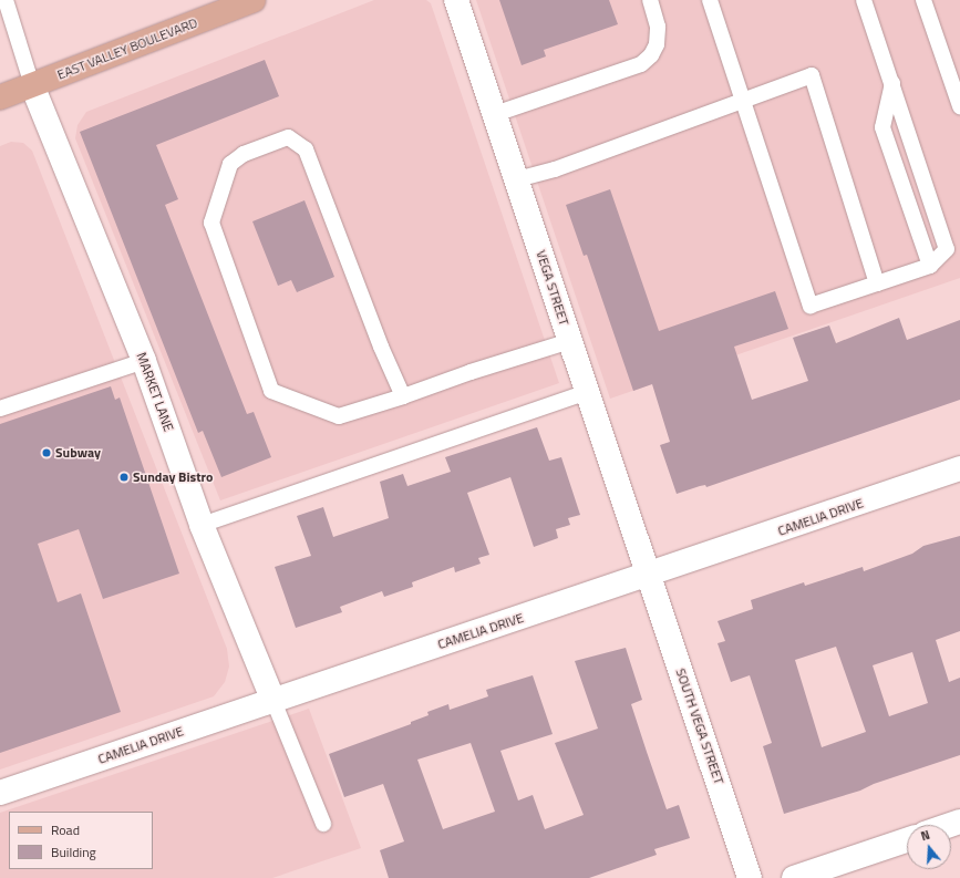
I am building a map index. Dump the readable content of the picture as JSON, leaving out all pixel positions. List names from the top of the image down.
{
  "streets": {
    "main road": ["EAST VALLEY BOULEVARD"],
    "street": [
      "VEGA STREET",
      "MARKET LANE",
      "CAMELIA DRIVE",
      "SOUTH VEGA STREET"
    ]
  },
  "crossings": [
    ["EAST VALLEY BOULEVARD", "MARKET LANE"],
    ["VEGA STREET", "CAMELIA DRIVE"],
    ["VEGA STREET", "SOUTH VEGA STREET"],
    ["MARKET LANE", "CAMELIA DRIVE"],
    ["CAMELIA DRIVE", "SOUTH VEGA STREET"]
  ],
  "places": ["Subway", "Sunday Bistro"],
  "legend": ["Road", "Building"],
  "north": "top"
}
